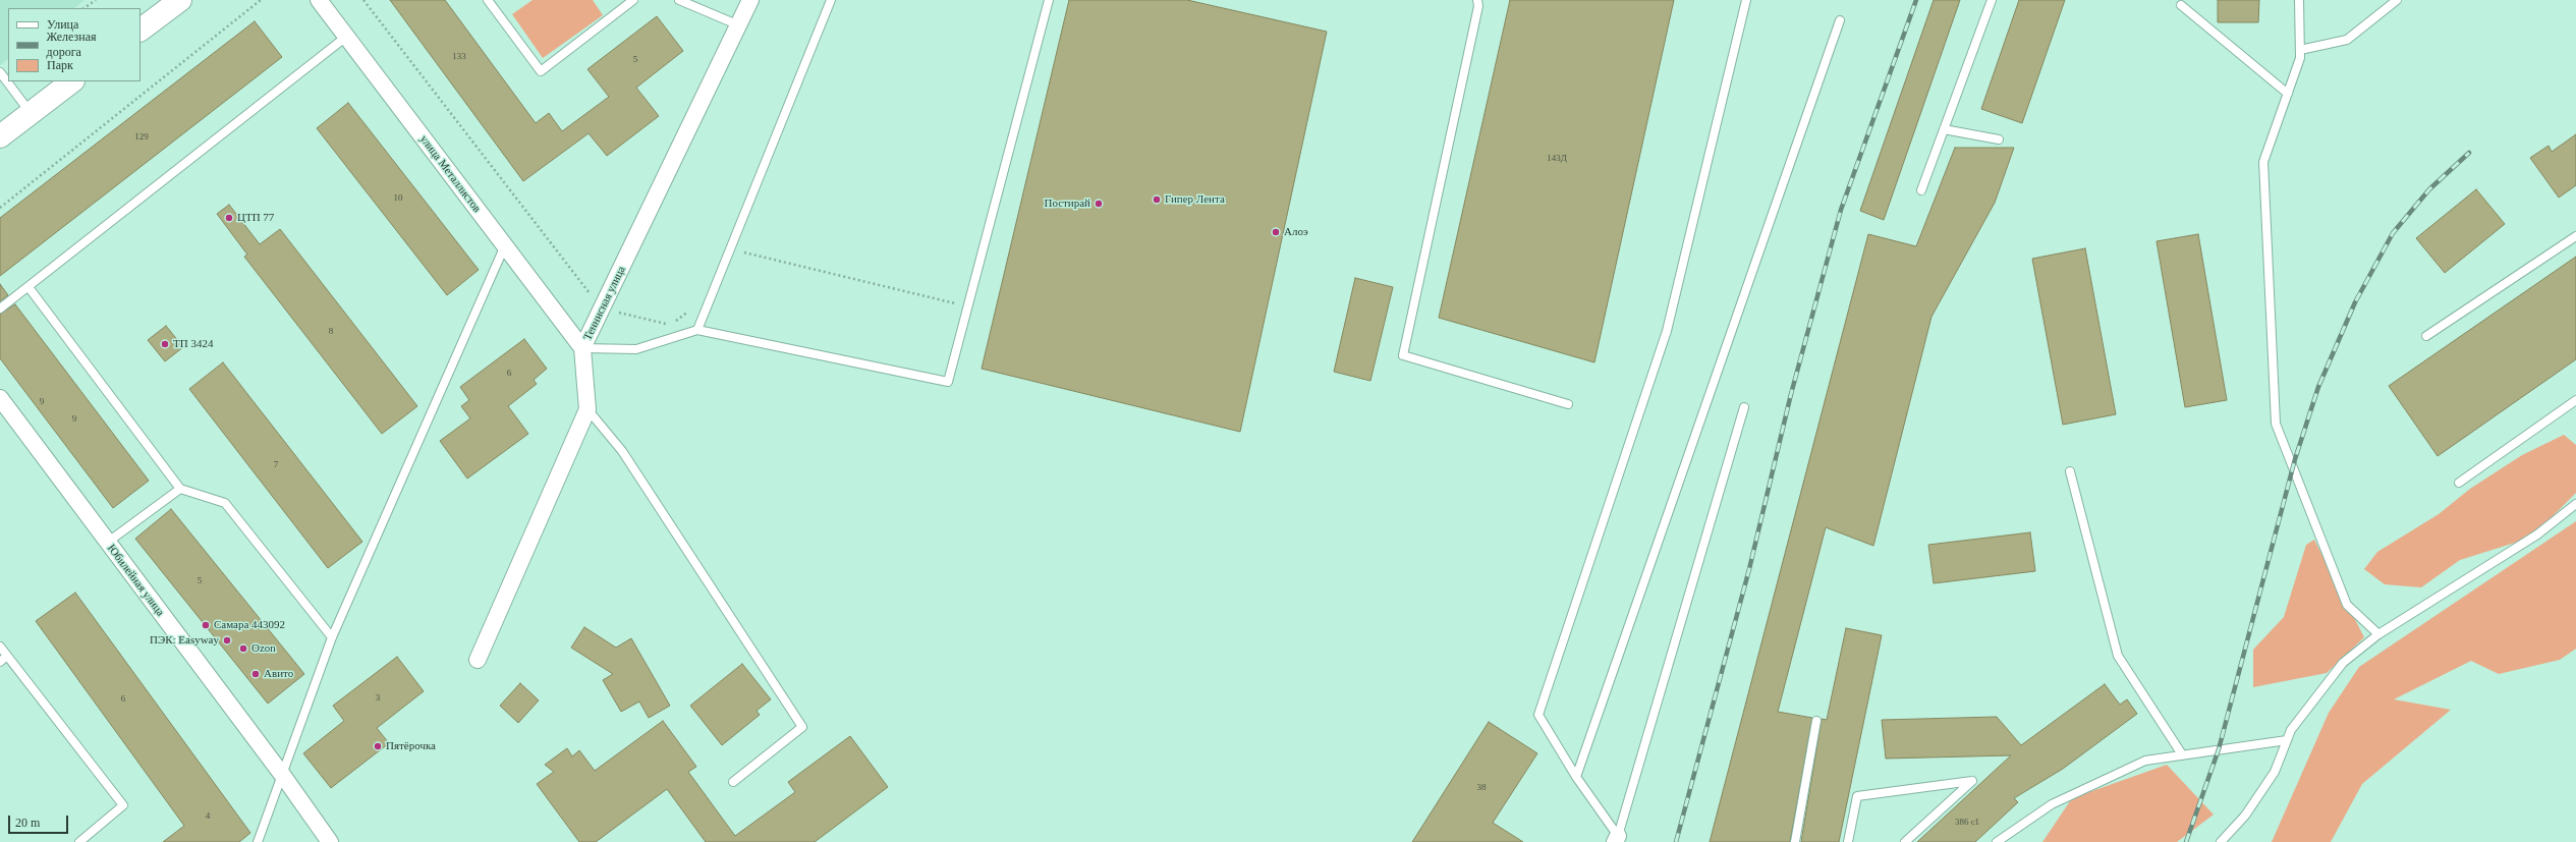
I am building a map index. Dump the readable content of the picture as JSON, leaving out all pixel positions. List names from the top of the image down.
{
  "streets": {
    "street": ["улица Металлистов", "Теннисная улица", "Юбилейная улица"]
  },
  "crossings": [
    ["улица Металлистов", "Теннисная улица"]
  ],
  "places": [
    "Гипер Лента",
    "Постирай",
    "ЦТП 77",
    "Алоэ",
    "ТП 3424",
    "Самара 443092",
    "ПЭК: Easyway",
    "Ozon",
    "Авито",
    "Пятёрочка"
  ],
  "house_numbers": [
    "133",
    "5",
    "129",
    "143Д",
    "10",
    "8",
    "6",
    "9",
    "9",
    "7",
    "5",
    "3",
    "6",
    "38",
    "4",
    "386 с1"
  ],
  "legend": ["Улица", "Железная дорога", "Парк"],
  "scale_bar": "20 m"
}
